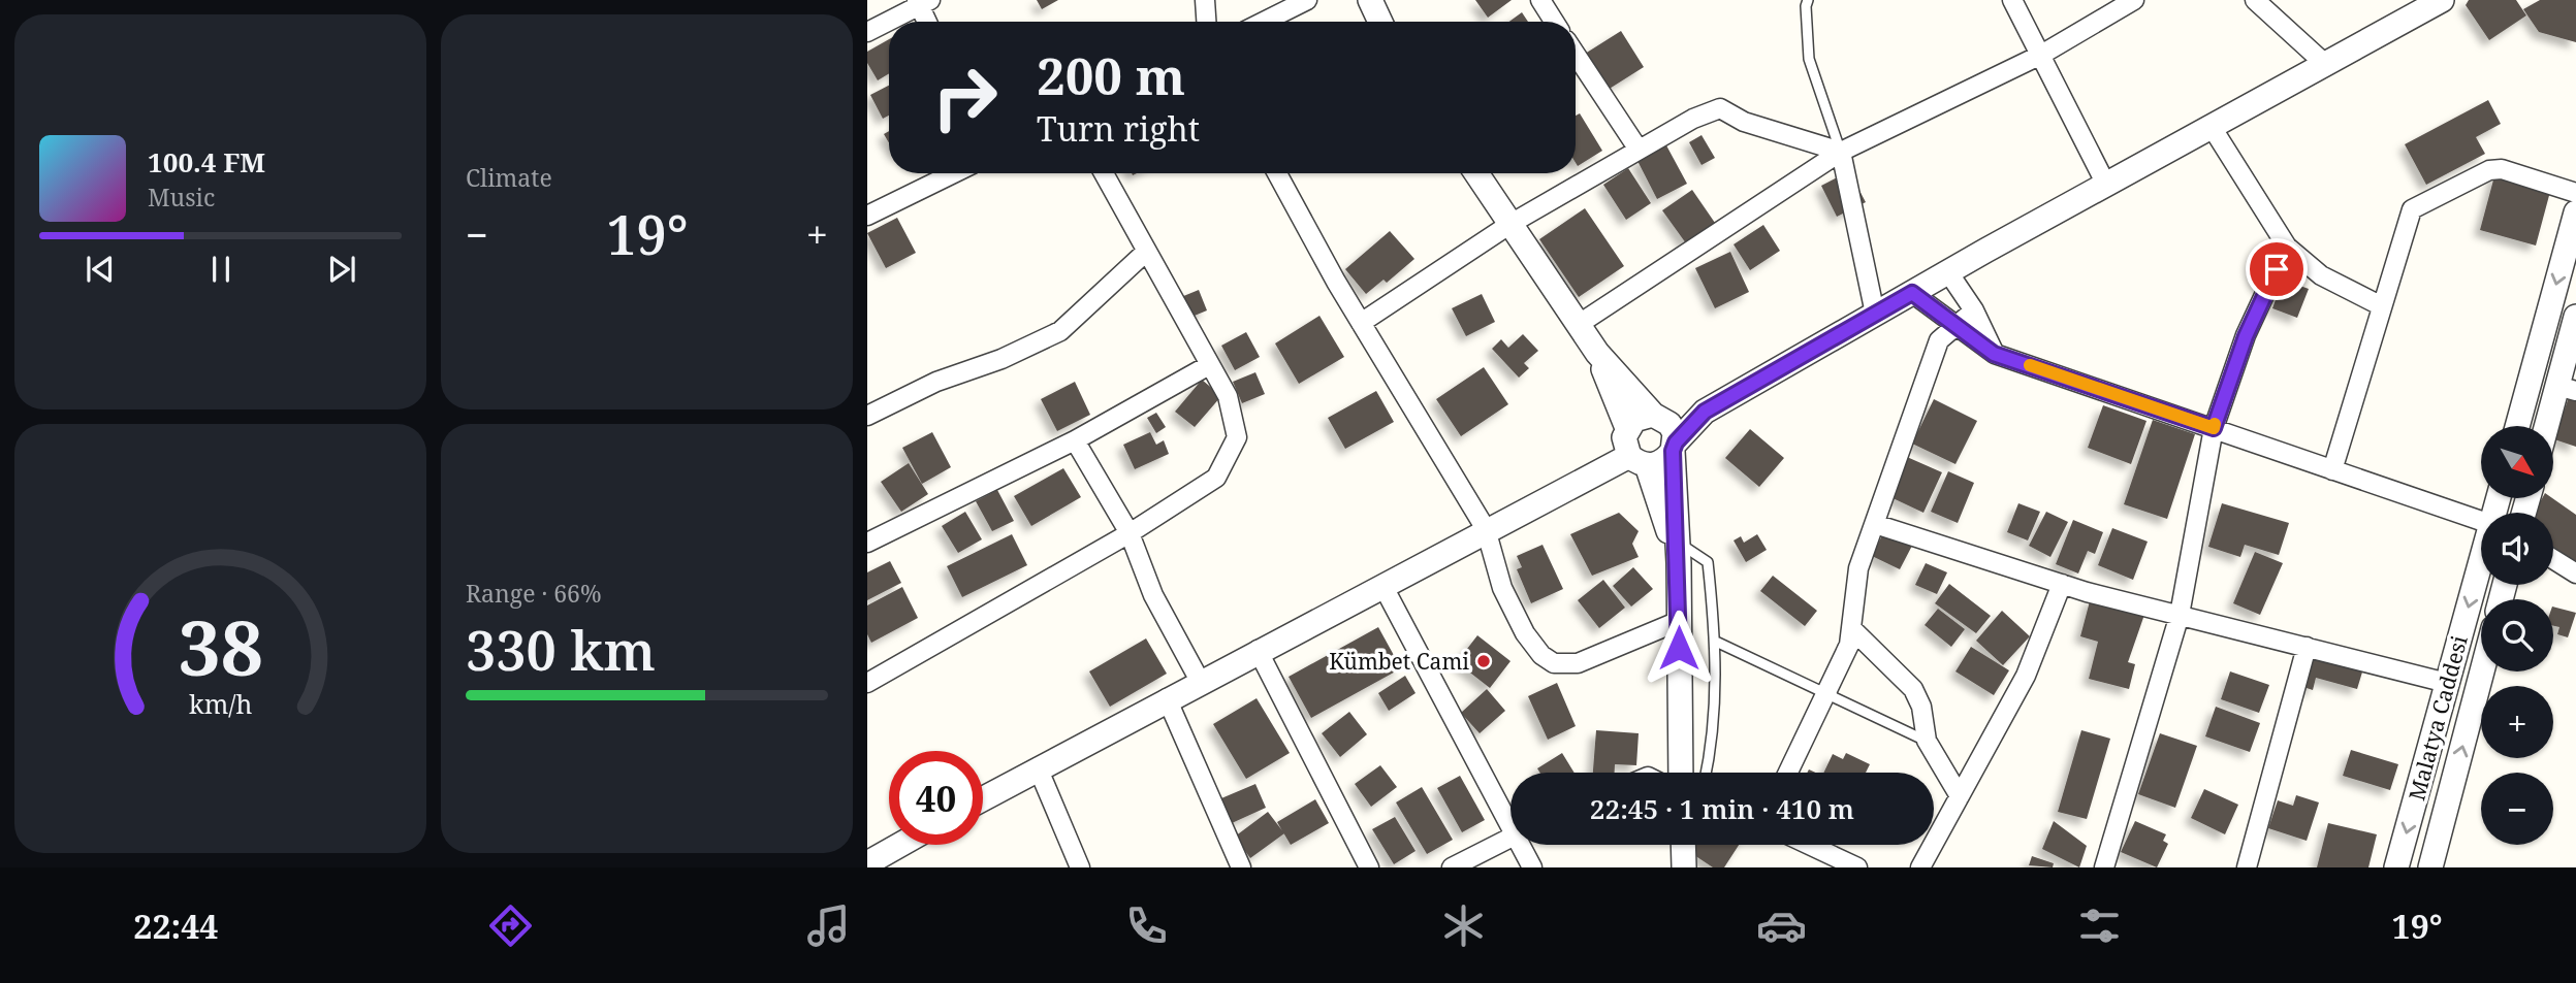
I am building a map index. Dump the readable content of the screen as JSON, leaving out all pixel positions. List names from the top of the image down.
{
  "streets": {
    "street": ["Malatya Caddesi"]
  },
  "places": ["Kümbet Cami"],
  "north": "bottom right",
  "page": {
    "tile": [
      "Climate",
      ["Range · 66%", "330 km"]
    ],
    "turn": ["200 m", "Turn right"],
    "song": ["100.4 FM", "Music"],
    "heat": ["−", "19°", "+"],
    "map_buttons": ["+", "−"],
    "limit": "40",
    "trip": "22:45 · 1 min · 410 m",
    "tabs": ["22:44", "19°"],
    "gauge": ["38", "km/h"]
  }
}
